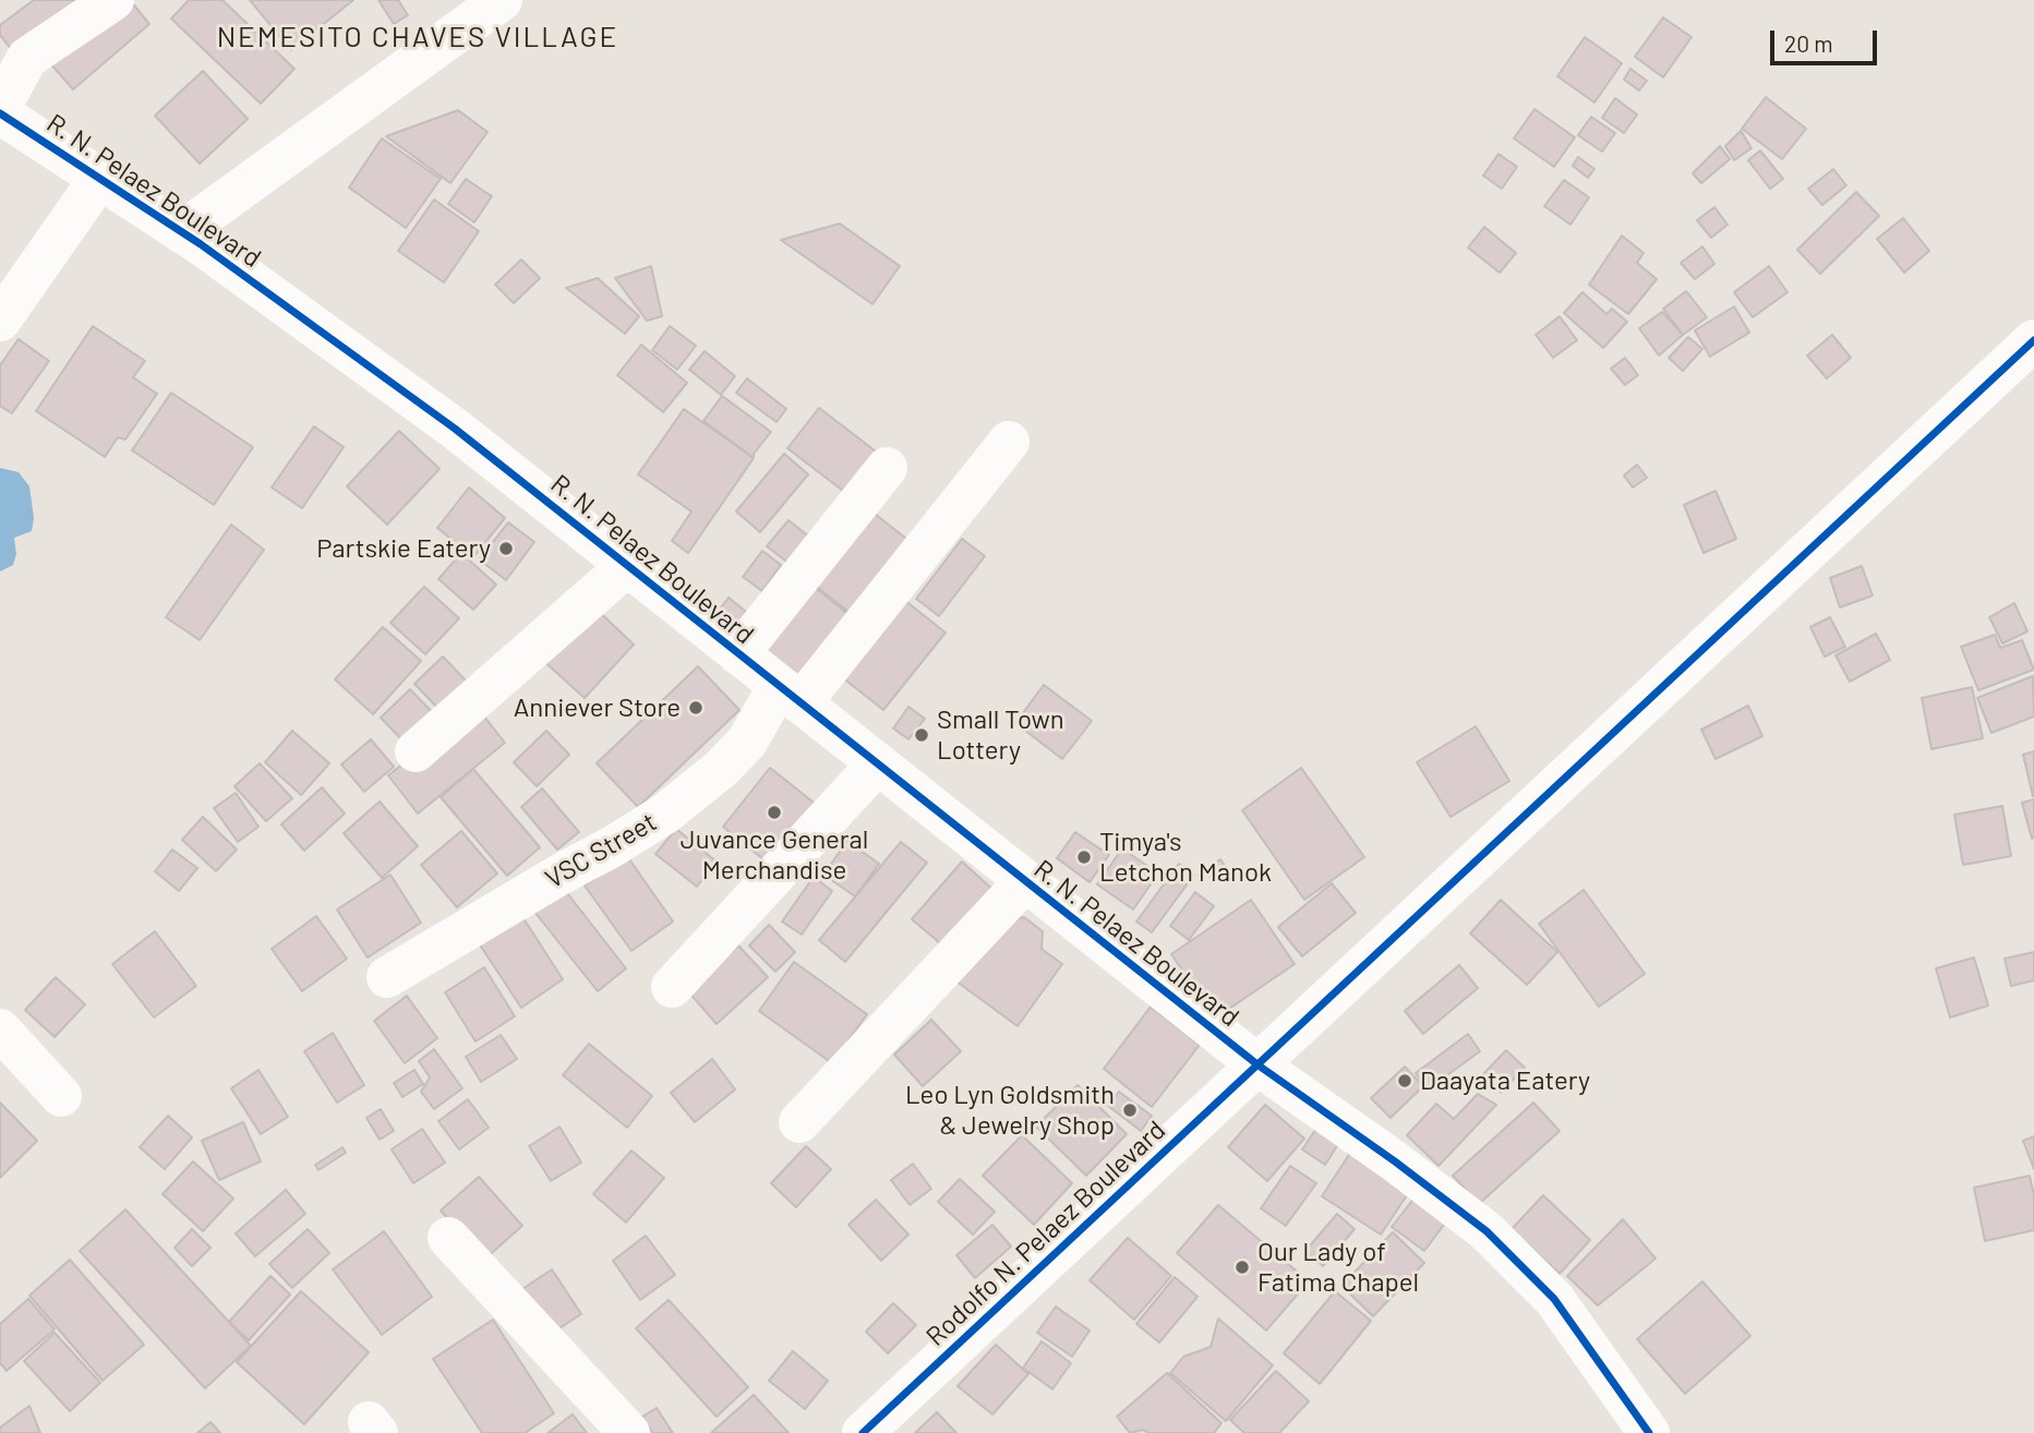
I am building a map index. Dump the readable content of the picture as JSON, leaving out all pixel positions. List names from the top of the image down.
{
  "streets": {
    "street": ["R. N. Pelaez Boulevard", "VSC Street", "Rodolfo N. Pelaez Boulevard"]
  },
  "crossings": [
    ["R. N. Pelaez Boulevard", "VSC Street"],
    ["R. N. Pelaez Boulevard", "Rodolfo N. Pelaez Boulevard"]
  ],
  "districts": ["NEMESITO CHAVES VILLAGE"],
  "places": [
    "Partskie Eatery",
    "Anniever Store",
    "Small Town Lottery",
    "Juvance General Merchandise",
    "Timya's Letchon Manok",
    "Daayata Eatery",
    "Leo Lyn Goldsmith & Jewelry Shop",
    "Our Lady of Fatima Chapel"
  ],
  "scale_bar": "20 m"
}
